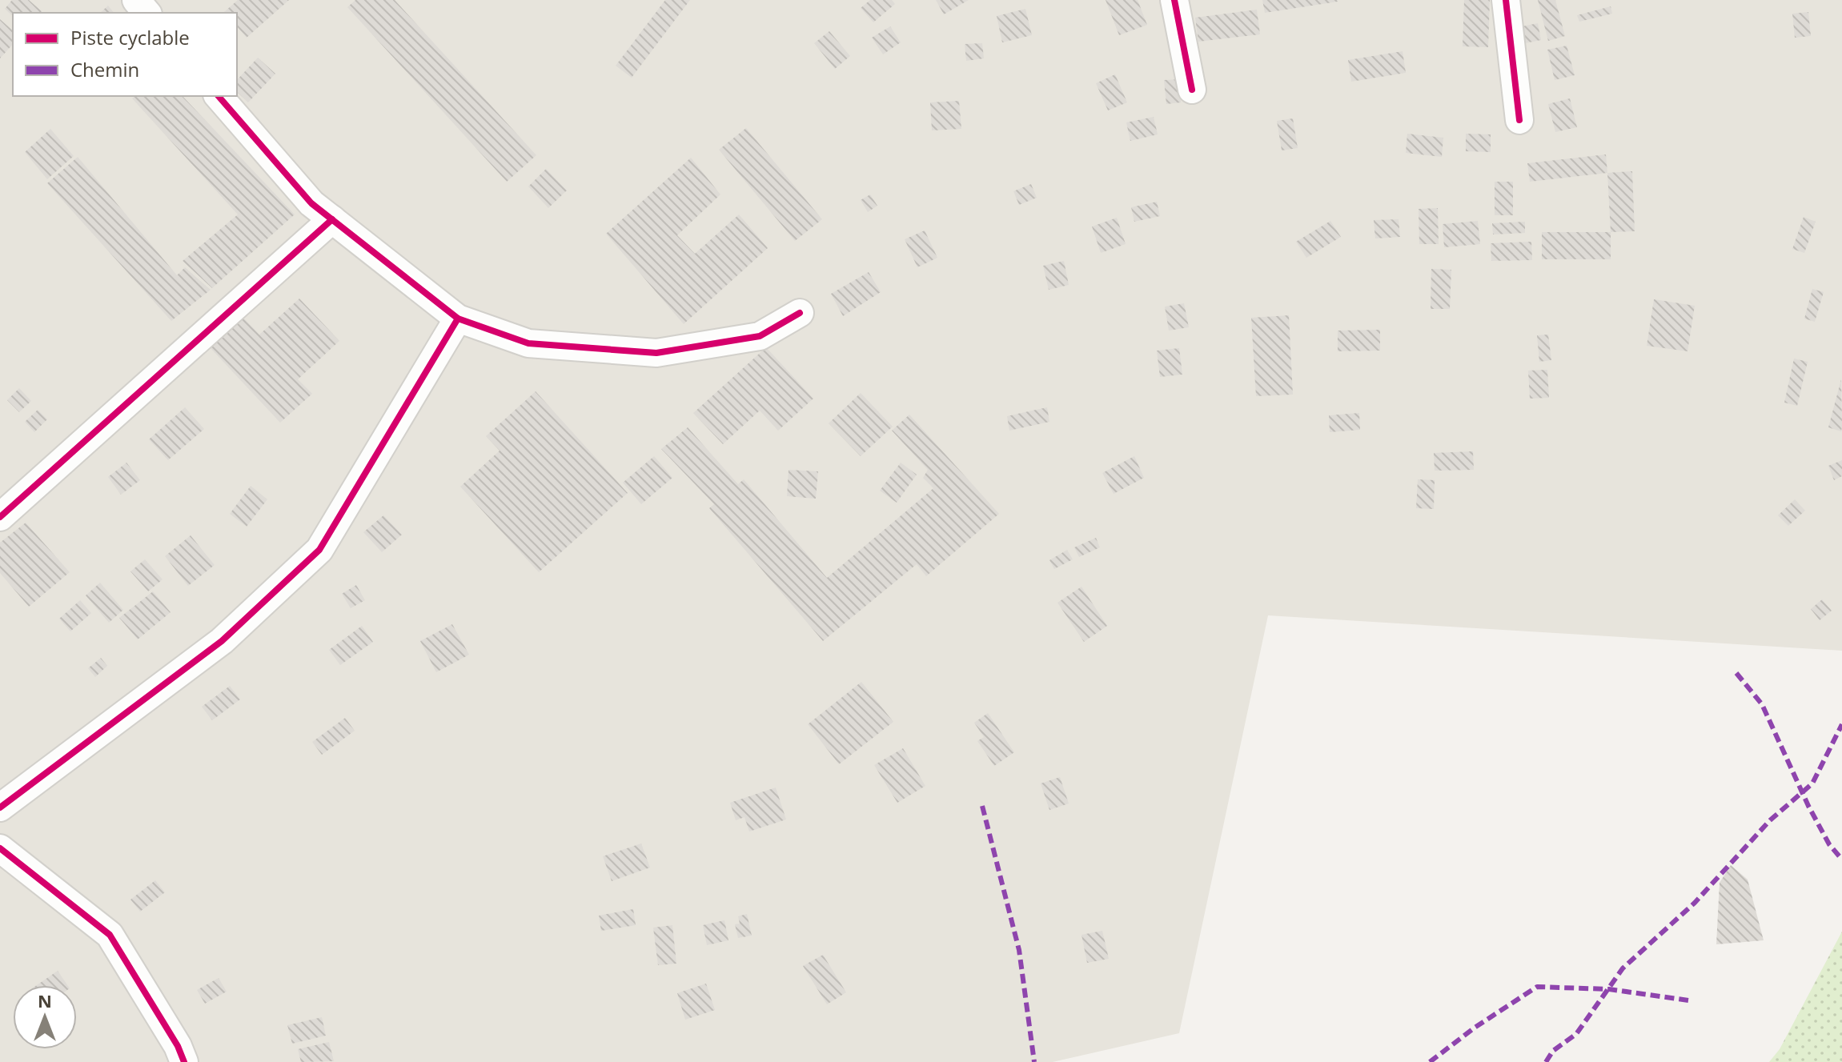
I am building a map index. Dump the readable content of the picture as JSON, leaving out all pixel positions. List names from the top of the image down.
{
  "legend": ["Piste cyclable", "Chemin"],
  "north": "top"
}
